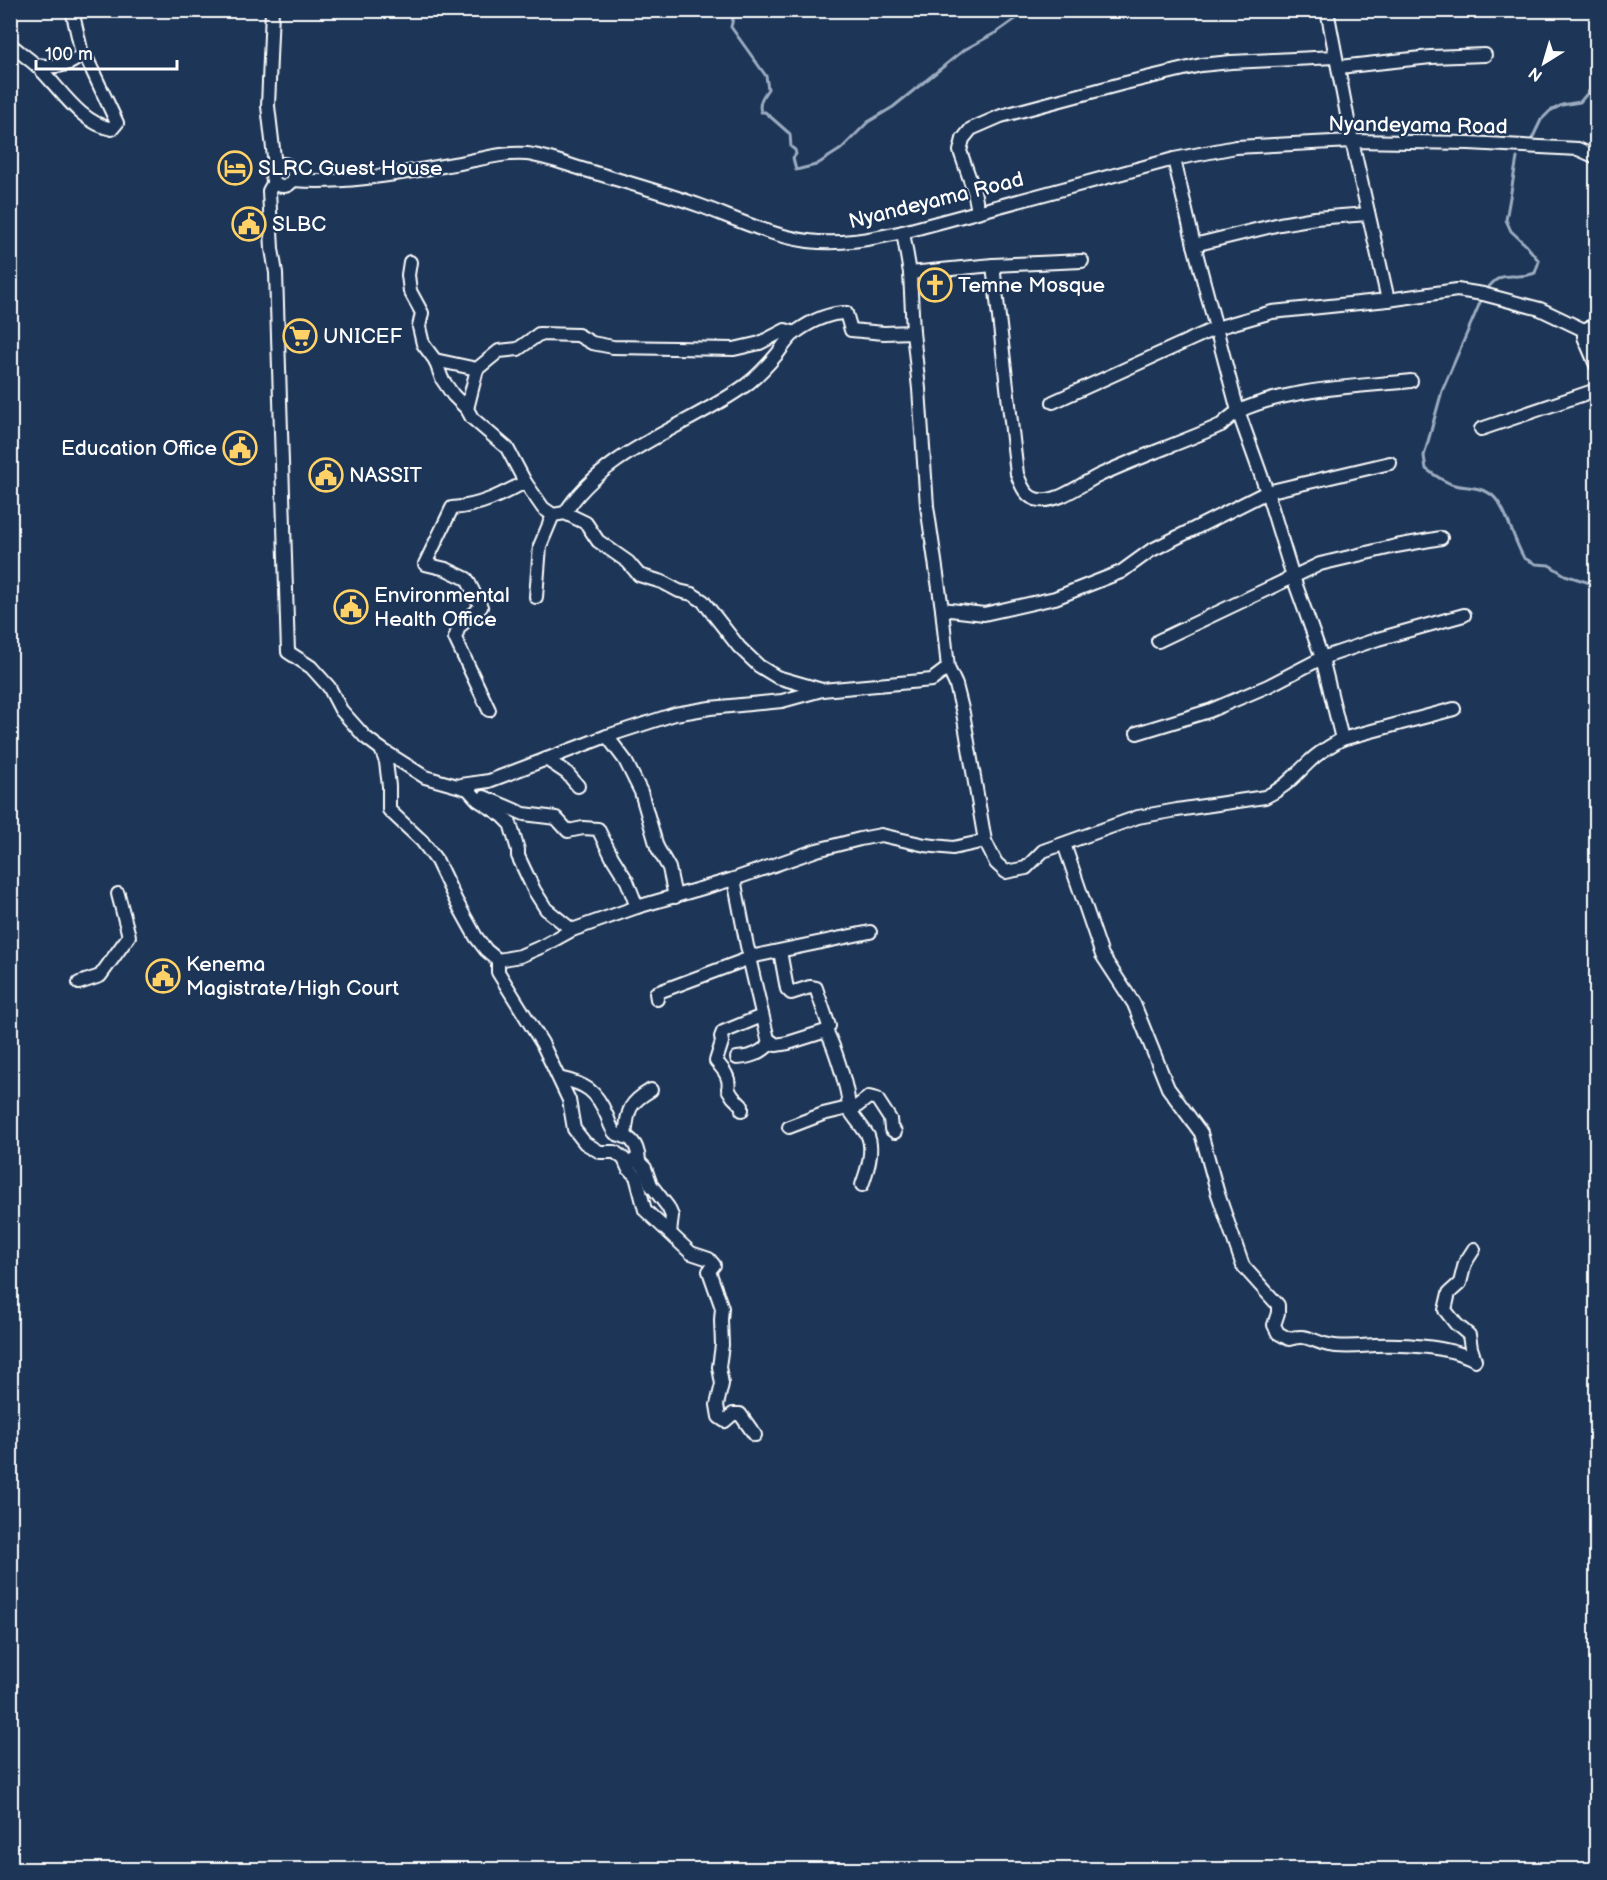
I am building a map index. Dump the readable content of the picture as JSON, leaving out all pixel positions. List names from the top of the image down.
{
  "streets": {
    "street": ["Nyandeyama Road"]
  },
  "places": {
    "hotel": ["SLRC Guest House"],
    "public building": [
      "SLBC",
      "Education Office",
      "NASSIT",
      "Environmental Health Office",
      "Kenema Magistrate/High Court"
    ],
    "church": ["Temne Mosque"],
    "supermarket": ["UNICEF"]
  },
  "scale_bar": "100 m",
  "north": "bottom left"
}
